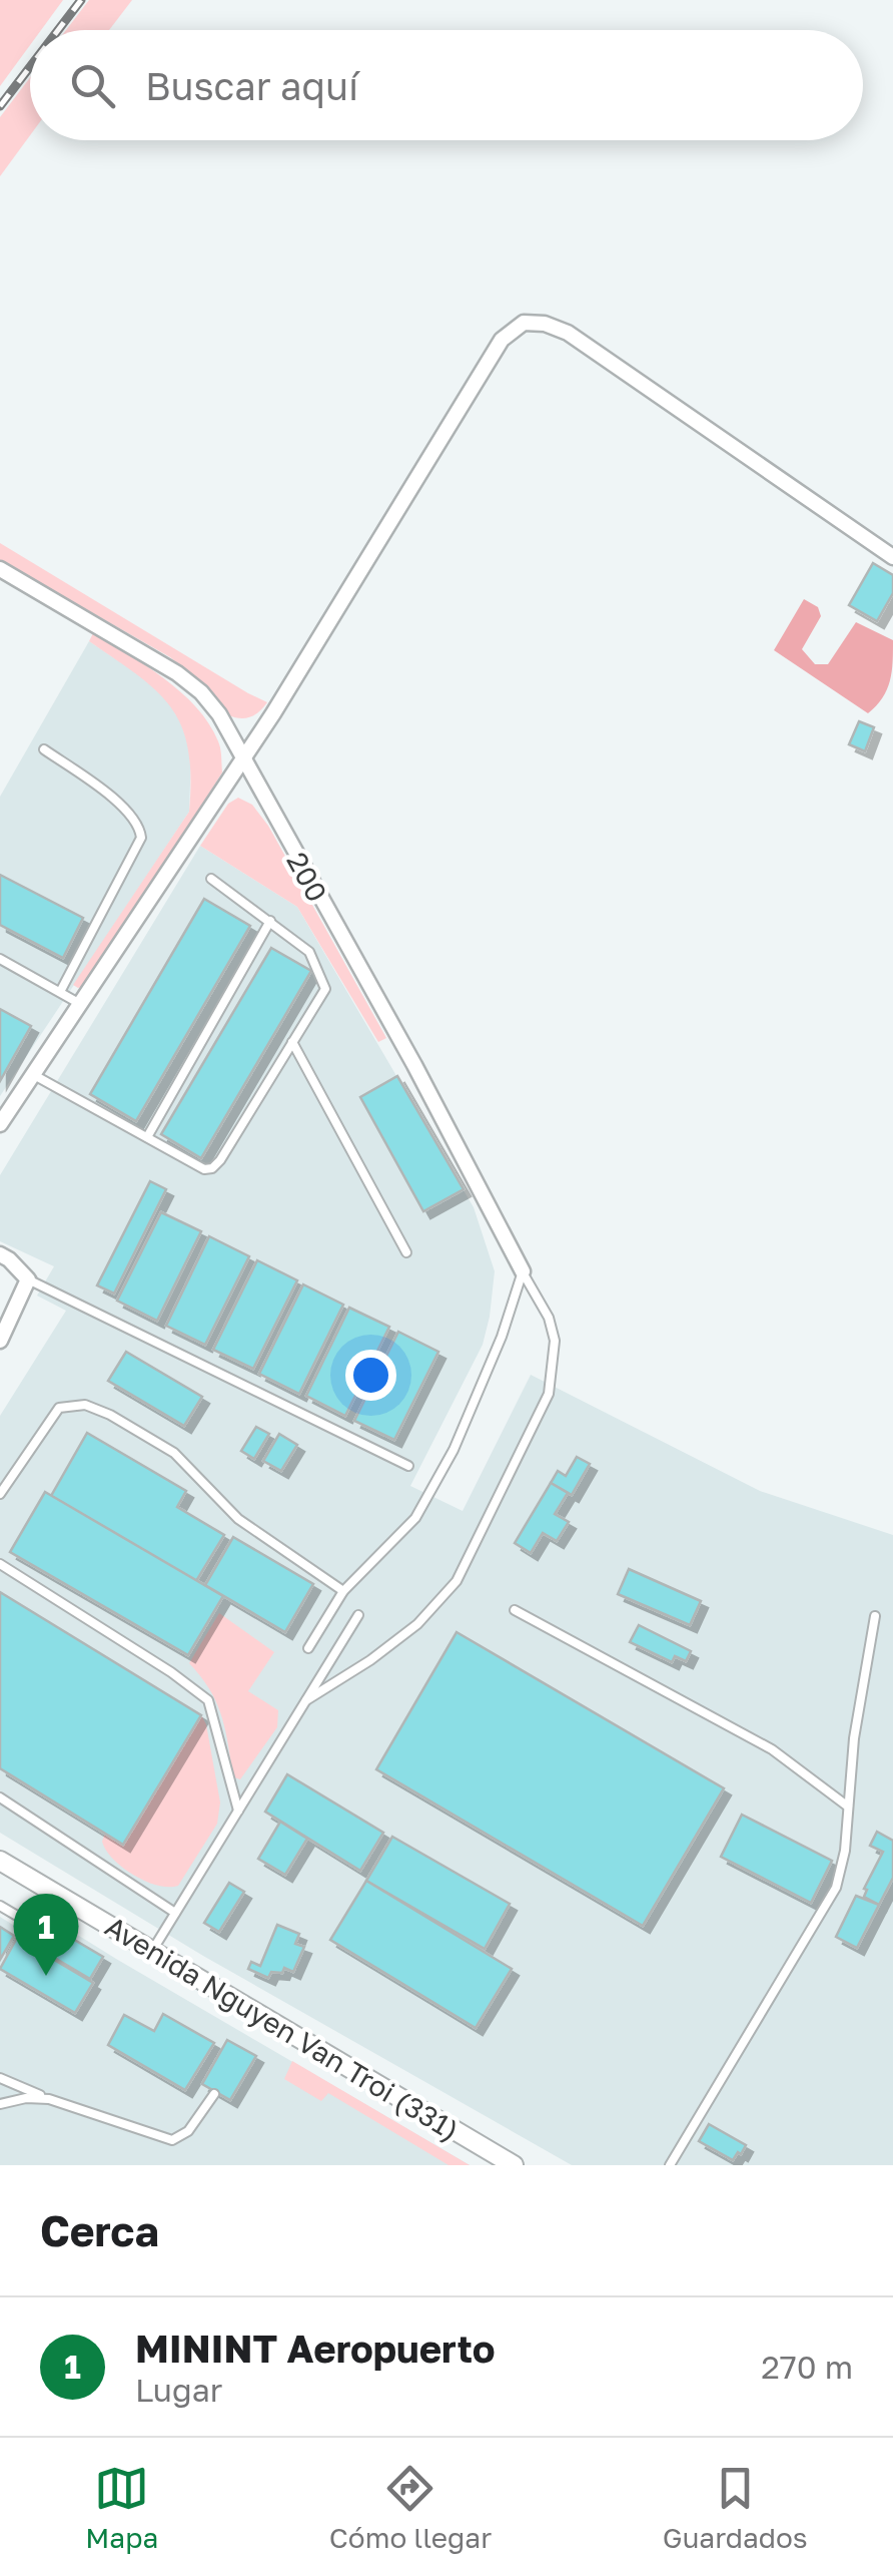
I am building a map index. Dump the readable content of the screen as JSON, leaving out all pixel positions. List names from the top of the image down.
{
  "streets": {
    "street": ["200", "Avenida Nguyen Van Troi (331)"]
  },
  "page": {
    "search": "Buscar aquí",
    "pins": "1",
    "heading": "Cerca",
    "list": [
      {
        "mark": "1",
        "name": "MININT Aeropuerto",
        "note": "Lugar",
        "value": "270 m"
      }
    ],
    "nav": ["Mapa", "Cómo llegar", "Guardados"]
  }
}
